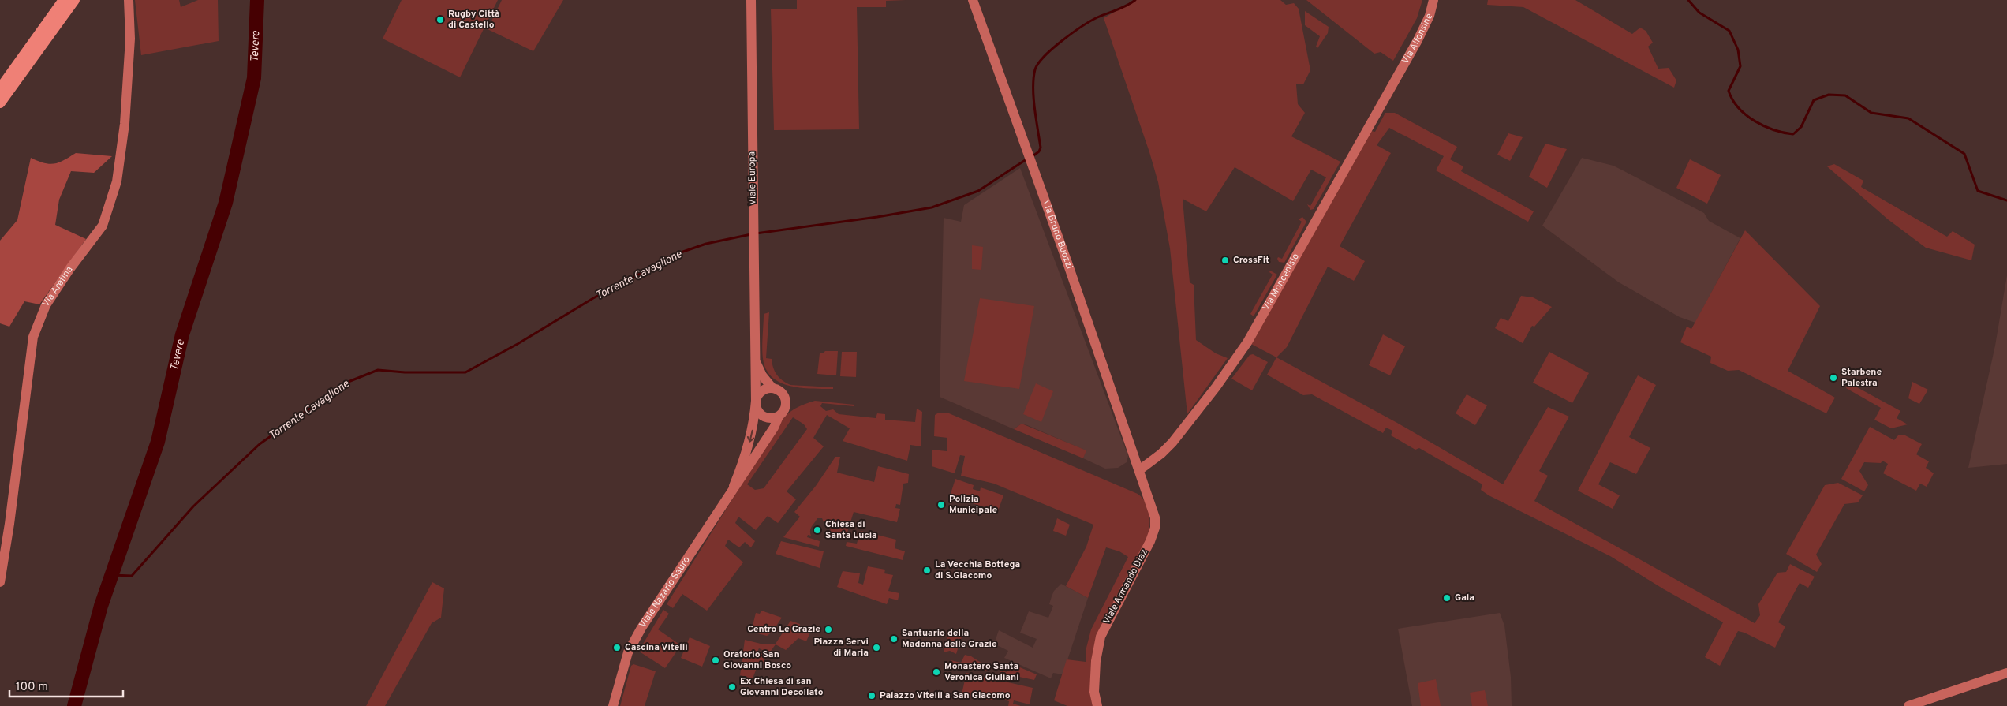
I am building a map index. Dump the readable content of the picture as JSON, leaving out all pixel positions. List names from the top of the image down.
{
  "streets": {
    "main road": [
      "Via Alfonsine",
      "Viale Europa",
      "Via Bruno Buozzi",
      "Via Moncenisio",
      "Via Aretina",
      "Viale Armando Diaz",
      "Viale Nazario Sauro"
    ]
  },
  "crossings": [
    ["Via Alfonsine", "Via Moncenisio"],
    ["Viale Europa", "Viale Nazario Sauro"],
    ["Via Bruno Buozzi", "Via Moncenisio"],
    ["Via Bruno Buozzi", "Viale Armando Diaz"],
    ["Via Moncenisio", "Viale Armando Diaz"]
  ],
  "water": ["Tevere", "Torrente Cavaglione"],
  "places": [
    "Rugby Città di Castello",
    "CrossFit",
    "Starbene Palestra",
    "Polizia Municipale",
    "Chiesa di Santa Lucia",
    "La Vecchia Bottega di S.Giacomo",
    "Gala",
    "Centro Le Grazie",
    "Santuario della Madonna delle Grazie",
    "Cascina Vitelli",
    "Piazza Servi di Maria",
    "Oratorio San Giovanni Bosco",
    "Monastero Santa Veronica Giuliani",
    "Ex Chiesa di san Giovanni Decollato",
    "Palazzo Vitelli a San Giacomo"
  ],
  "scale_bar": "100 m"
}
